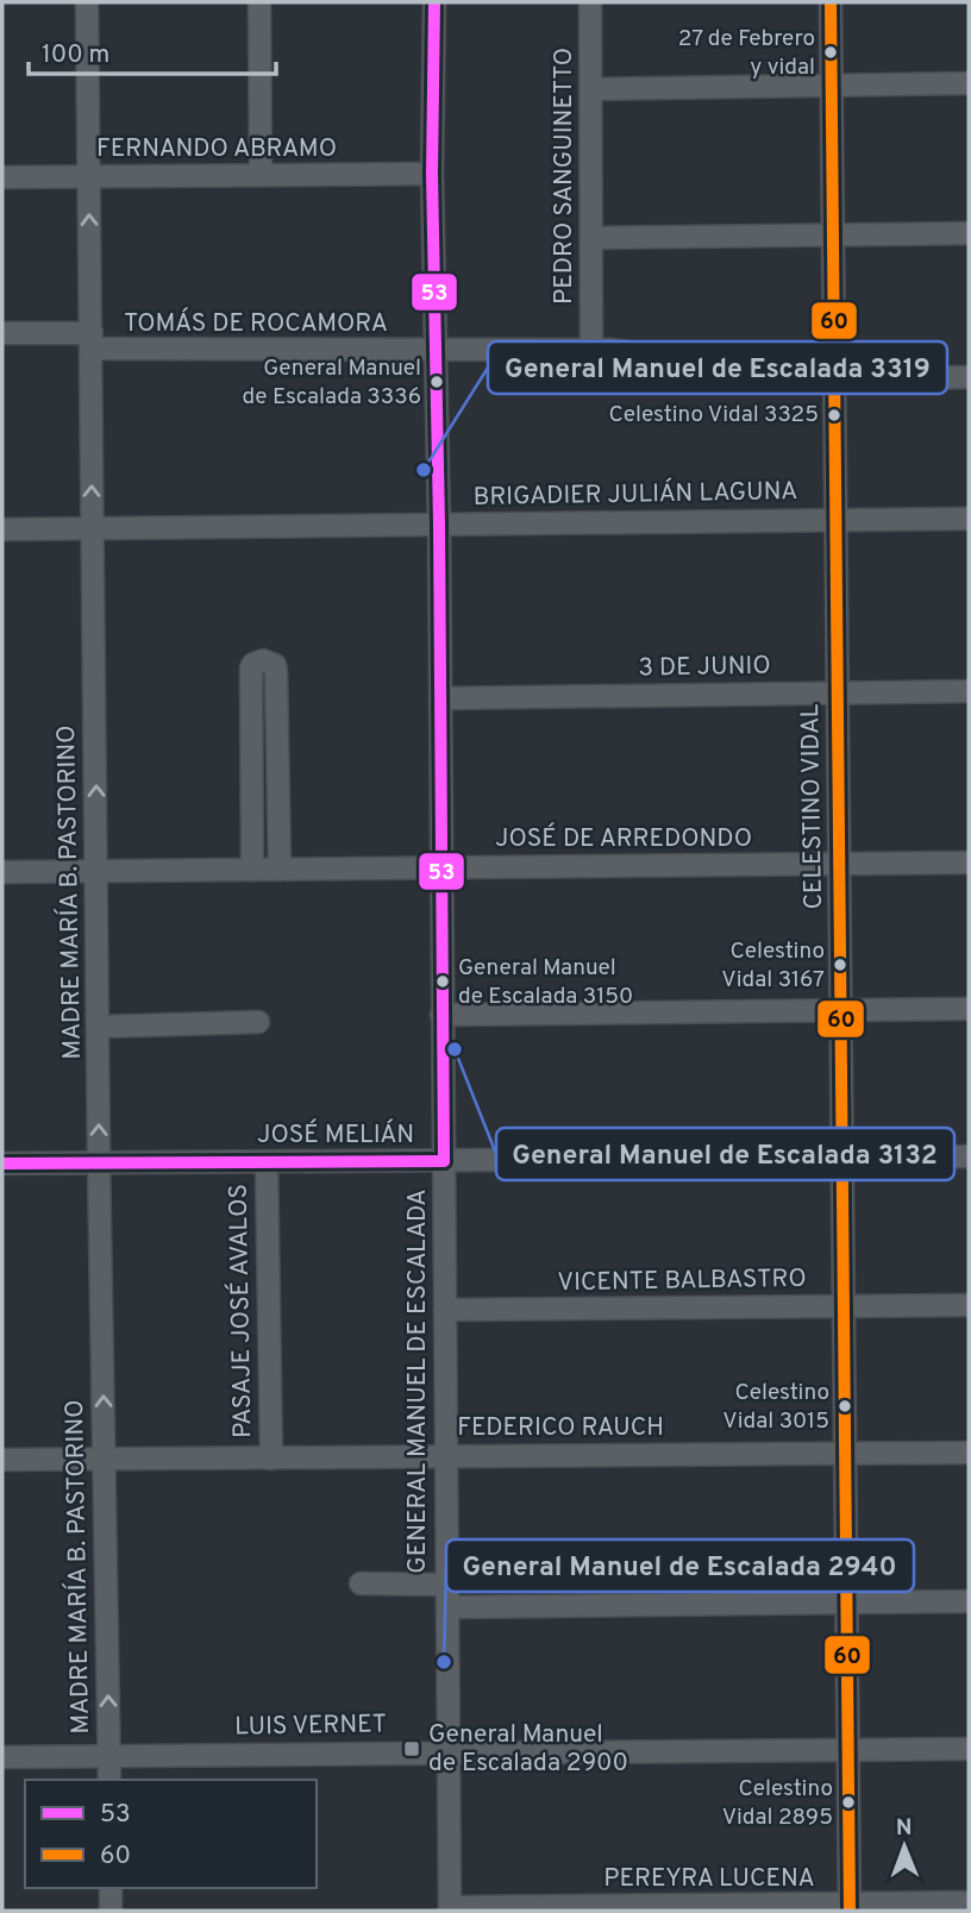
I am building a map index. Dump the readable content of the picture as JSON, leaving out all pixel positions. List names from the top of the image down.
{
  "streets": {
    "street": [
      "FERNANDO ABRAMO",
      "PEDRO SANGUINETTO",
      "TOMÁS DE ROCAMORA",
      "BRIGADIER JULIÁN LAGUNA",
      "3 DE JUNIO",
      "CELESTINO VIDAL",
      "JOSÉ DE ARREDONDO",
      "MADRE MARÍA B. PASTORINO",
      "JOSÉ MELIÁN",
      "VICENTE BALBASTRO",
      "PASAJE JOSÉ AVALOS",
      "GENERAL MANUEL DE ESCALADA",
      "FEDERICO RAUCH",
      "LUIS VERNET",
      "PEREYRA LUCENA"
    ]
  },
  "crossings": [
    ["FERNANDO ABRAMO", "MADRE MARÍA B. PASTORINO"],
    ["FERNANDO ABRAMO", "GENERAL MANUEL DE ESCALADA"],
    ["PEDRO SANGUINETTO", "TOMÁS DE ROCAMORA"],
    ["TOMÁS DE ROCAMORA", "CELESTINO VIDAL"],
    ["TOMÁS DE ROCAMORA", "MADRE MARÍA B. PASTORINO"],
    ["TOMÁS DE ROCAMORA", "GENERAL MANUEL DE ESCALADA"],
    ["BRIGADIER JULIÁN LAGUNA", "CELESTINO VIDAL"],
    ["BRIGADIER JULIÁN LAGUNA", "MADRE MARÍA B. PASTORINO"],
    ["BRIGADIER JULIÁN LAGUNA", "GENERAL MANUEL DE ESCALADA"],
    ["3 DE JUNIO", "CELESTINO VIDAL"],
    ["3 DE JUNIO", "GENERAL MANUEL DE ESCALADA"],
    ["CELESTINO VIDAL", "JOSÉ DE ARREDONDO"],
    ["CELESTINO VIDAL", "JOSÉ MELIÁN"],
    ["CELESTINO VIDAL", "VICENTE BALBASTRO"],
    ["CELESTINO VIDAL", "FEDERICO RAUCH"],
    ["CELESTINO VIDAL", "LUIS VERNET"],
    ["CELESTINO VIDAL", "PEREYRA LUCENA"],
    ["JOSÉ DE ARREDONDO", "MADRE MARÍA B. PASTORINO"],
    ["JOSÉ DE ARREDONDO", "GENERAL MANUEL DE ESCALADA"],
    ["MADRE MARÍA B. PASTORINO", "JOSÉ MELIÁN"],
    ["MADRE MARÍA B. PASTORINO", "FEDERICO RAUCH"],
    ["MADRE MARÍA B. PASTORINO", "LUIS VERNET"],
    ["JOSÉ MELIÁN", "PASAJE JOSÉ AVALOS"],
    ["JOSÉ MELIÁN", "GENERAL MANUEL DE ESCALADA"],
    ["VICENTE BALBASTRO", "GENERAL MANUEL DE ESCALADA"],
    ["PASAJE JOSÉ AVALOS", "FEDERICO RAUCH"],
    ["GENERAL MANUEL DE ESCALADA", "FEDERICO RAUCH"],
    ["GENERAL MANUEL DE ESCALADA", "LUIS VERNET"],
    ["GENERAL MANUEL DE ESCALADA", "PEREYRA LUCENA"]
  ],
  "one_way": ["MADRE MARÍA B. PASTORINO"],
  "places": {
    "other": [
      "27 de Febrero y vidal",
      "General Manuel de Escalada 3336",
      "Celestino Vidal 3325",
      "General Manuel de Escalada 3319",
      "Celestino Vidal 3167",
      "General Manuel de Escalada 3150",
      "General Manuel de Escalada 3132",
      "Celestino Vidal 3015",
      "General Manuel de Escalada 2940",
      "Celestino Vidal 2895"
    ],
    "transit": ["General Manuel de Escalada 2900"]
  },
  "lines": ["transit line 53", "transit line 60"],
  "legend": ["53", "60"],
  "scale_bar": "100 m",
  "north": "top"
}
